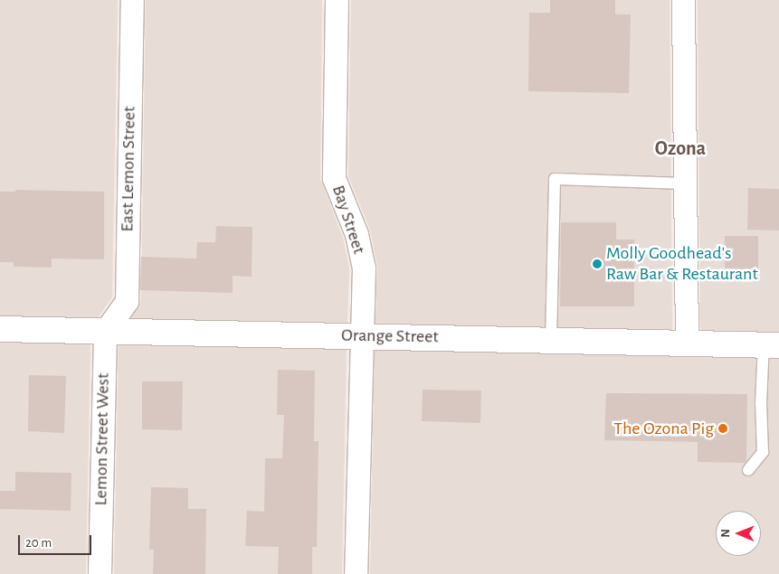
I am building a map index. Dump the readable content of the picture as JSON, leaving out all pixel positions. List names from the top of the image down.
{
  "streets": {
    "street": [
      "East Lemon Street",
      "Bay Street",
      "Orange Street",
      "Lemon Street West"
    ]
  },
  "crossings": [
    ["East Lemon Street", "Orange Street"],
    ["East Lemon Street", "Lemon Street West"],
    ["Bay Street", "Orange Street"],
    ["Orange Street", "Lemon Street West"]
  ],
  "districts": ["Ozona"],
  "places": ["Molly Goodhead's Raw Bar & Restaurant", "The Ozona Pig"],
  "scale_bar": "20 m",
  "north": "left"
}
